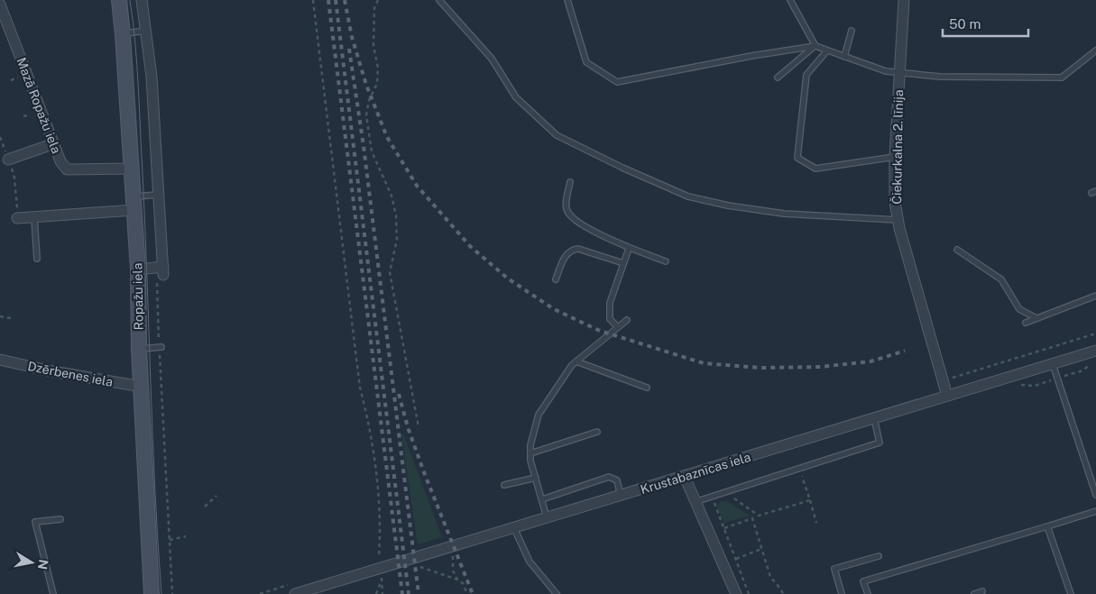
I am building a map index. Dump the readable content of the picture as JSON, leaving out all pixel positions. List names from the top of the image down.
{
  "streets": {
    "street": [
      "Mazā Ropažu iela",
      "Čiekurkalna 2. līnija",
      "Ropažu iela",
      "Dzērbenes iela",
      "Krustabaznīcas iela"
    ]
  },
  "crossings": [
    ["Mazā Ropažu iela", "Ropažu iela"],
    ["Čiekurkalna 2. līnija", "Krustabaznīcas iela"],
    ["Ropažu iela", "Dzērbenes iela"]
  ],
  "scale_bar": "50 m",
  "north": "right"
}
